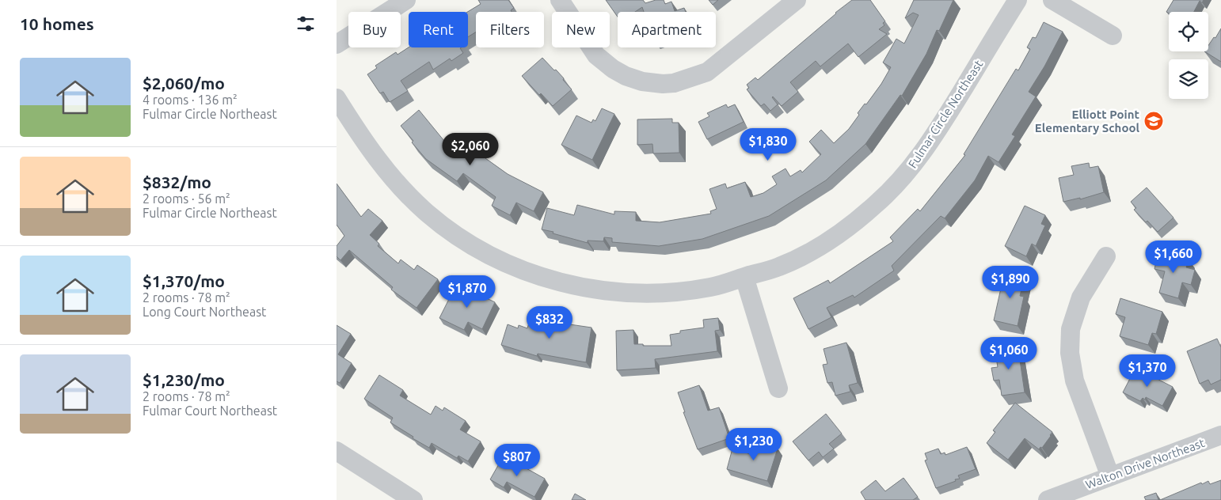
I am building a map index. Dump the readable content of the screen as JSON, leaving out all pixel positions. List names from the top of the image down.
{
  "streets": {
    "street": ["Fulmar Circle Northeast", "Walton Drive Northeast"]
  },
  "places": {
    "school or university": ["Elliott Point Elementary School"]
  },
  "page": {
    "heading": "10 homes",
    "chip": [
      "Buy",
      "Rent",
      "Filters",
      "New",
      "Apartment"
    ],
    "list": [
      {
        "name": "$2,060/mo",
        "note": "4 rooms · 136 m² · Fulmar Circle Northeast"
      },
      {
        "name": "$832/mo",
        "note": "2 rooms · 56 m² · Fulmar Circle Northeast"
      },
      {
        "name": "$1,370/mo",
        "note": "2 rooms · 78 m² · Long Court Northeast"
      },
      {
        "name": "$1,230/mo",
        "note": "2 rooms · 78 m² · Fulmar Court Northeast"
      }
    ],
    "price": [
      "$1,830",
      "$2,060",
      "$1,660",
      "$1,890",
      "$1,870",
      "$832",
      "$1,060",
      "$1,370",
      "$1,230",
      "$807"
    ]
  }
}
